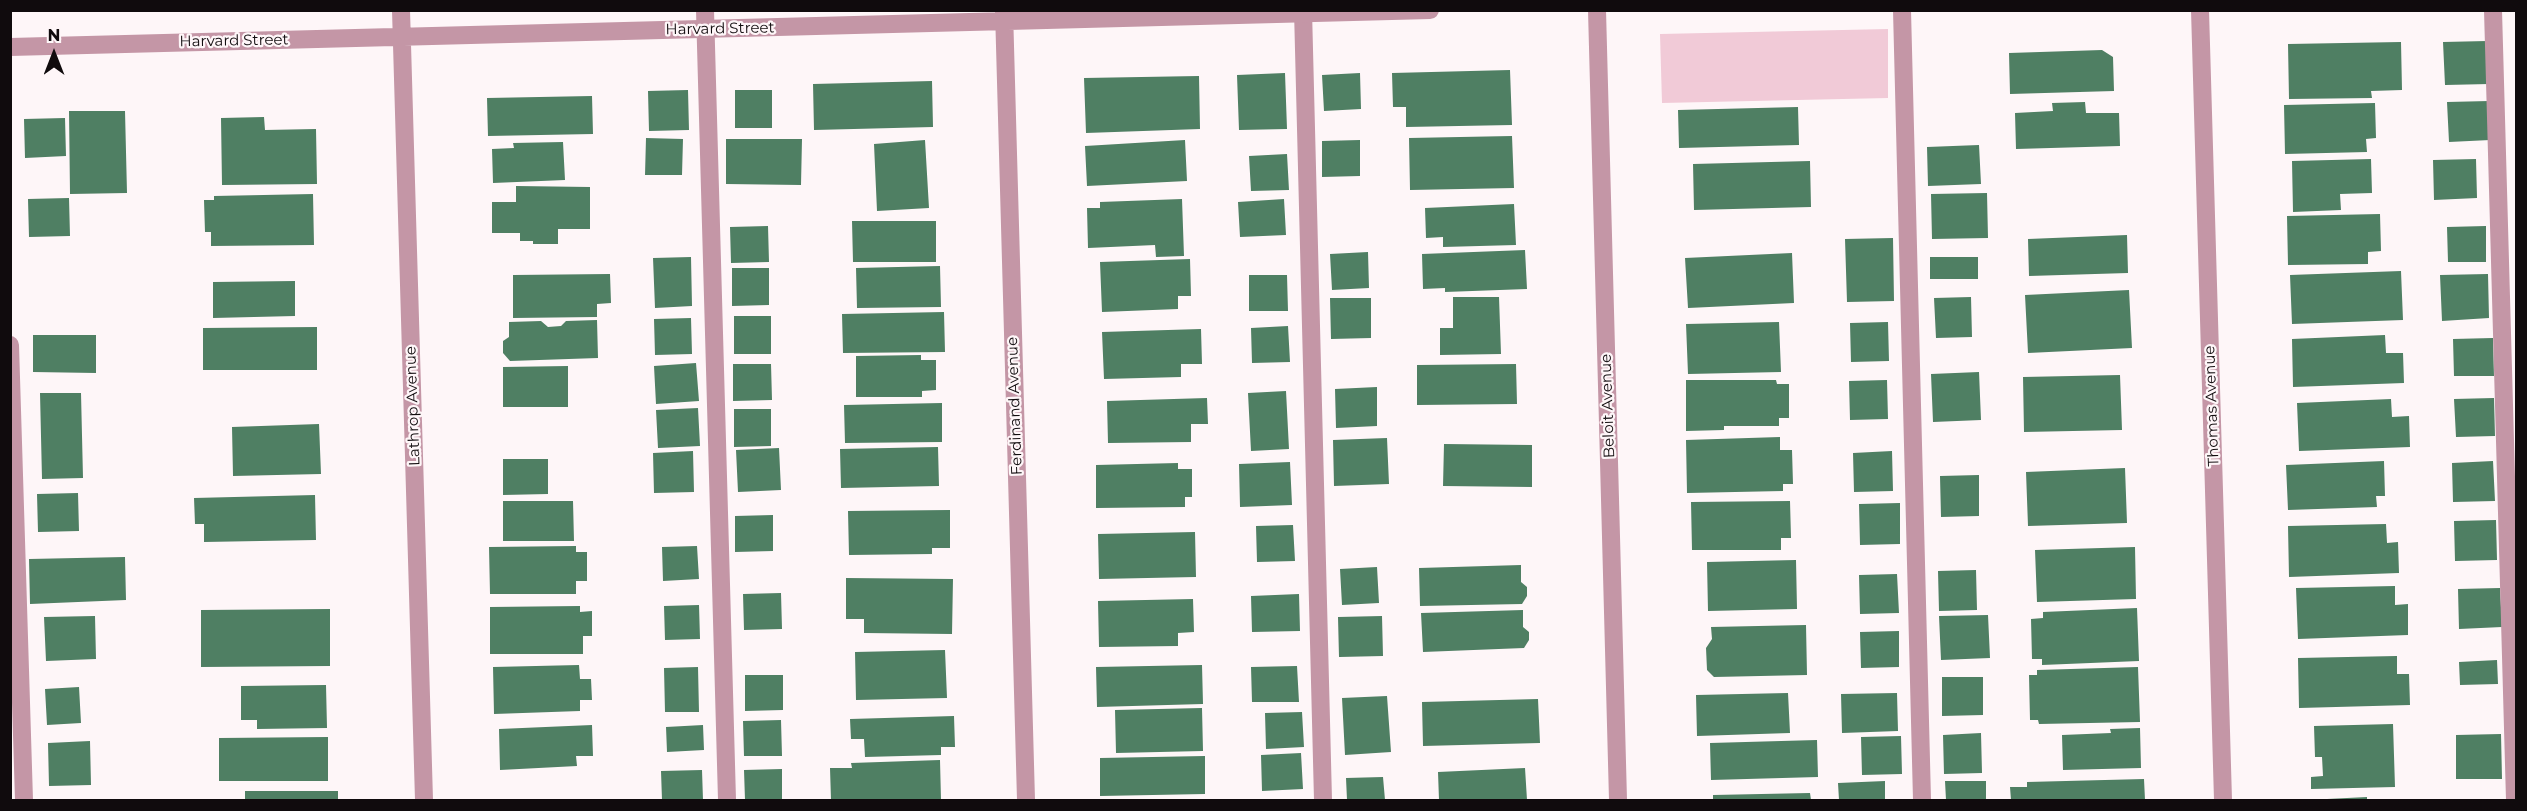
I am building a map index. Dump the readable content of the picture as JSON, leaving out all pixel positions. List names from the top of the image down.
{
  "streets": {
    "street": [
      "Harvard Street",
      "Lathrop Avenue",
      "Ferdinand Avenue",
      "Beloit Avenue",
      "Thomas Avenue"
    ]
  },
  "crossings": [
    ["Harvard Street", "Lathrop Avenue"],
    ["Harvard Street", "Ferdinand Avenue"]
  ],
  "north": "top"
}
